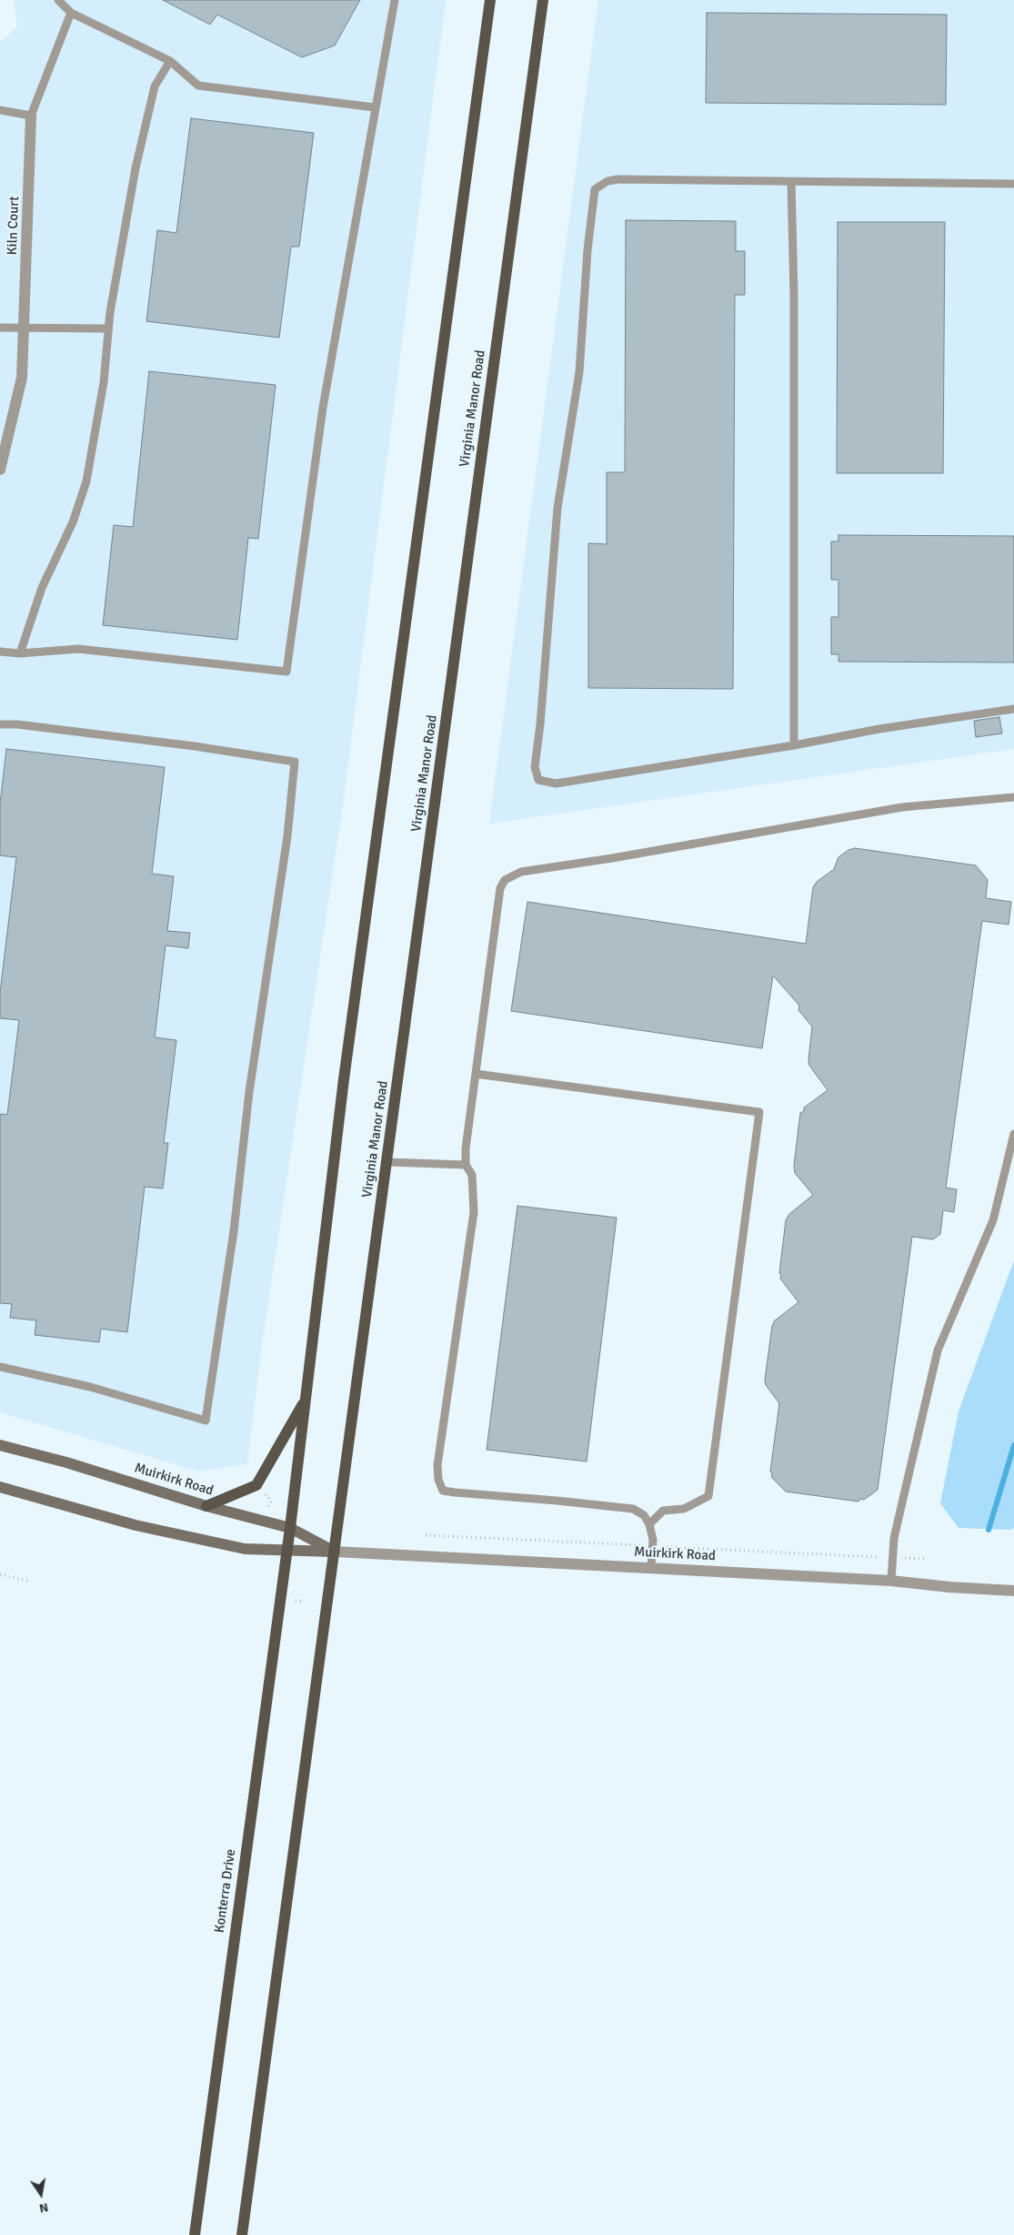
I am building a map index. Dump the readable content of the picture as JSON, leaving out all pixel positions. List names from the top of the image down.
{
  "streets": {
    "main road": ["Virginia Manor Road", "Muirkirk Road", "Konterra Drive"],
    "street": ["Kiln Court"]
  },
  "crossings": [
    ["Virginia Manor Road", "Muirkirk Road"],
    ["Muirkirk Road", "Konterra Drive"]
  ],
  "north": "bottom"
}
